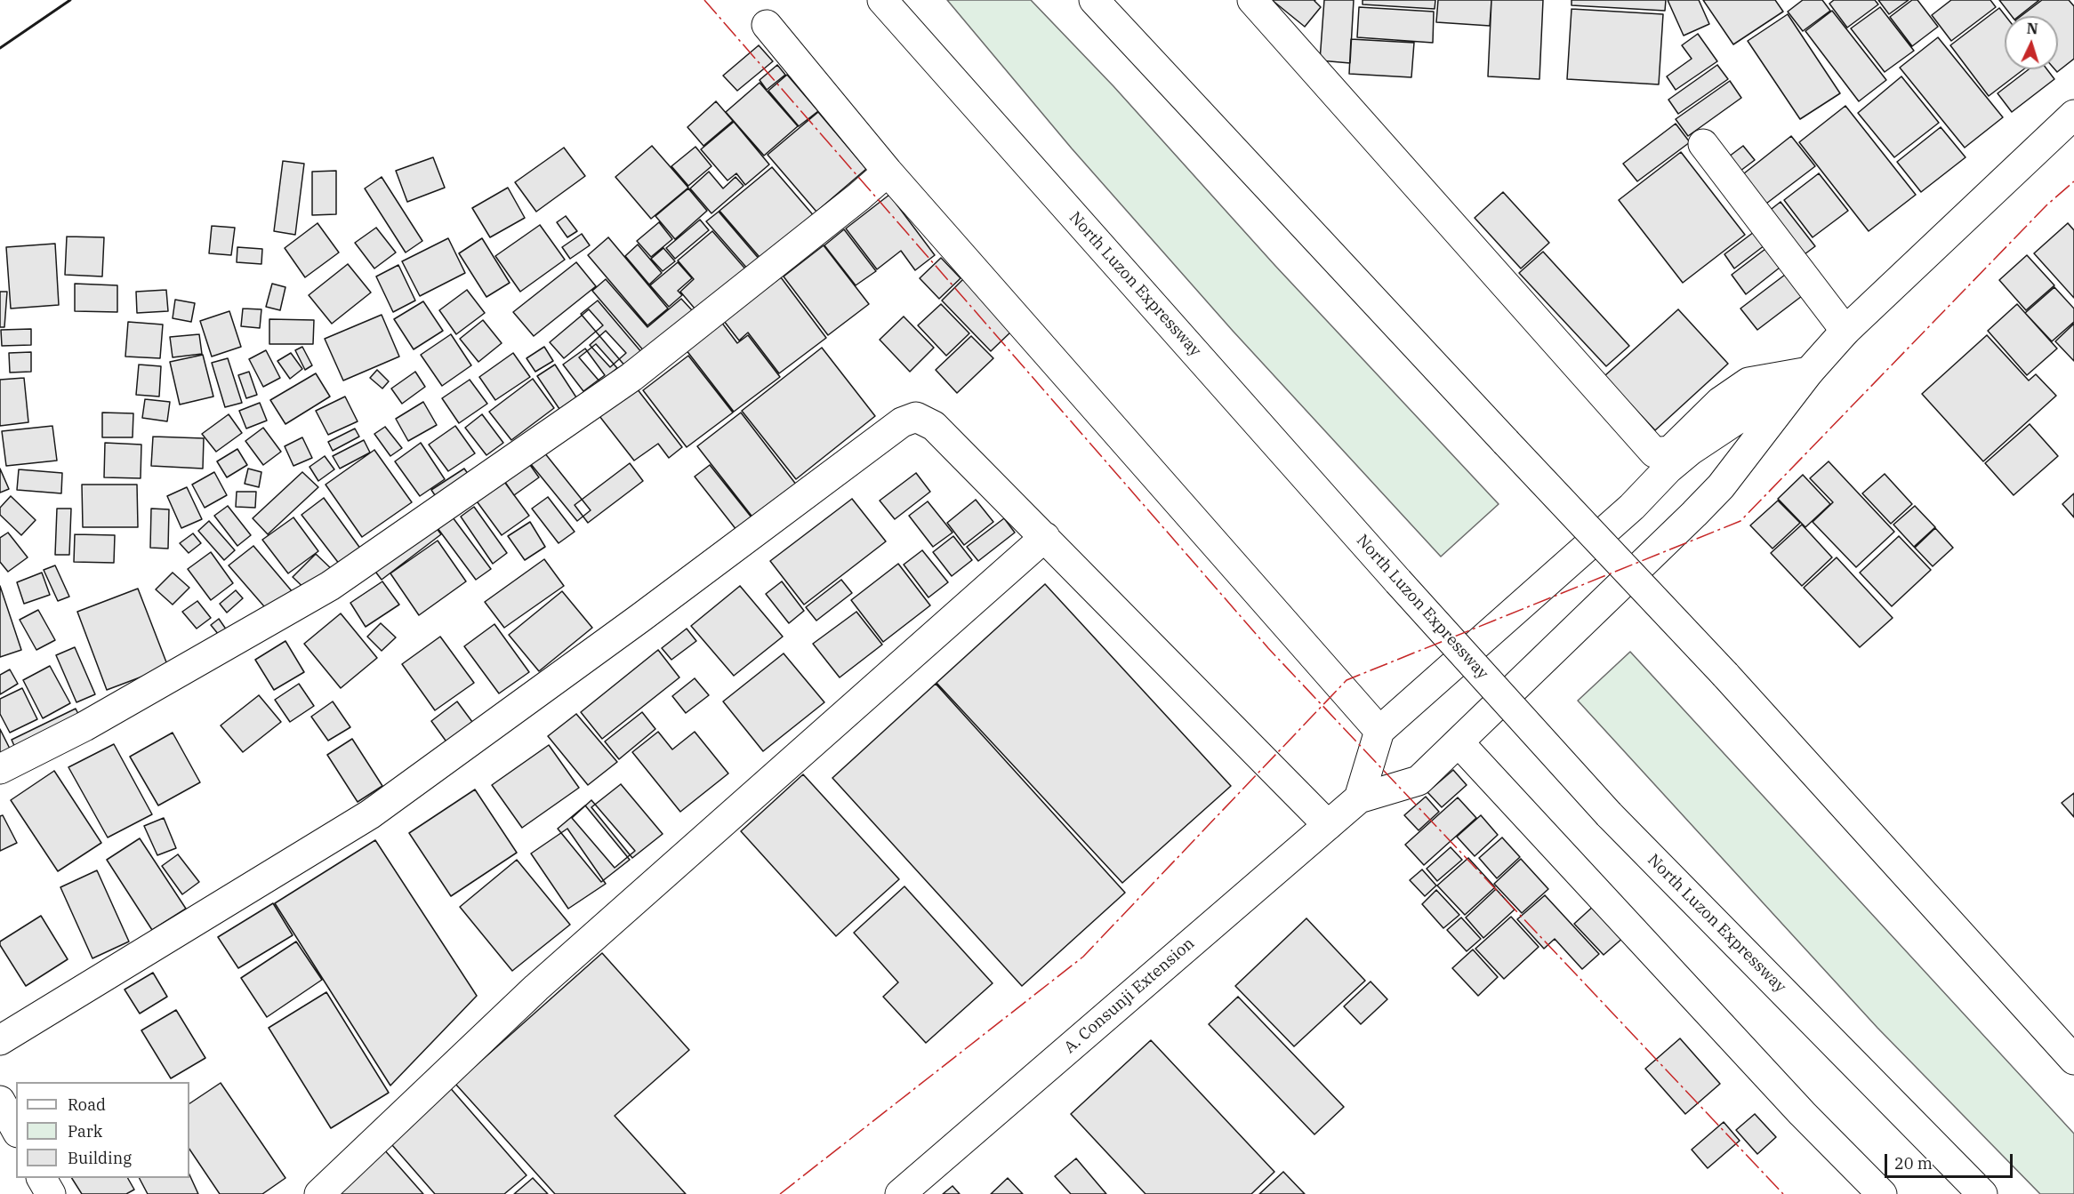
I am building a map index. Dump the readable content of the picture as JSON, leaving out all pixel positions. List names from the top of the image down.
{
  "streets": {
    "main road": ["North Luzon Expressway", "A. Consunji Extension"]
  },
  "legend": ["Road", "Park", "Building"],
  "scale_bar": "20 m",
  "north": "top"
}
